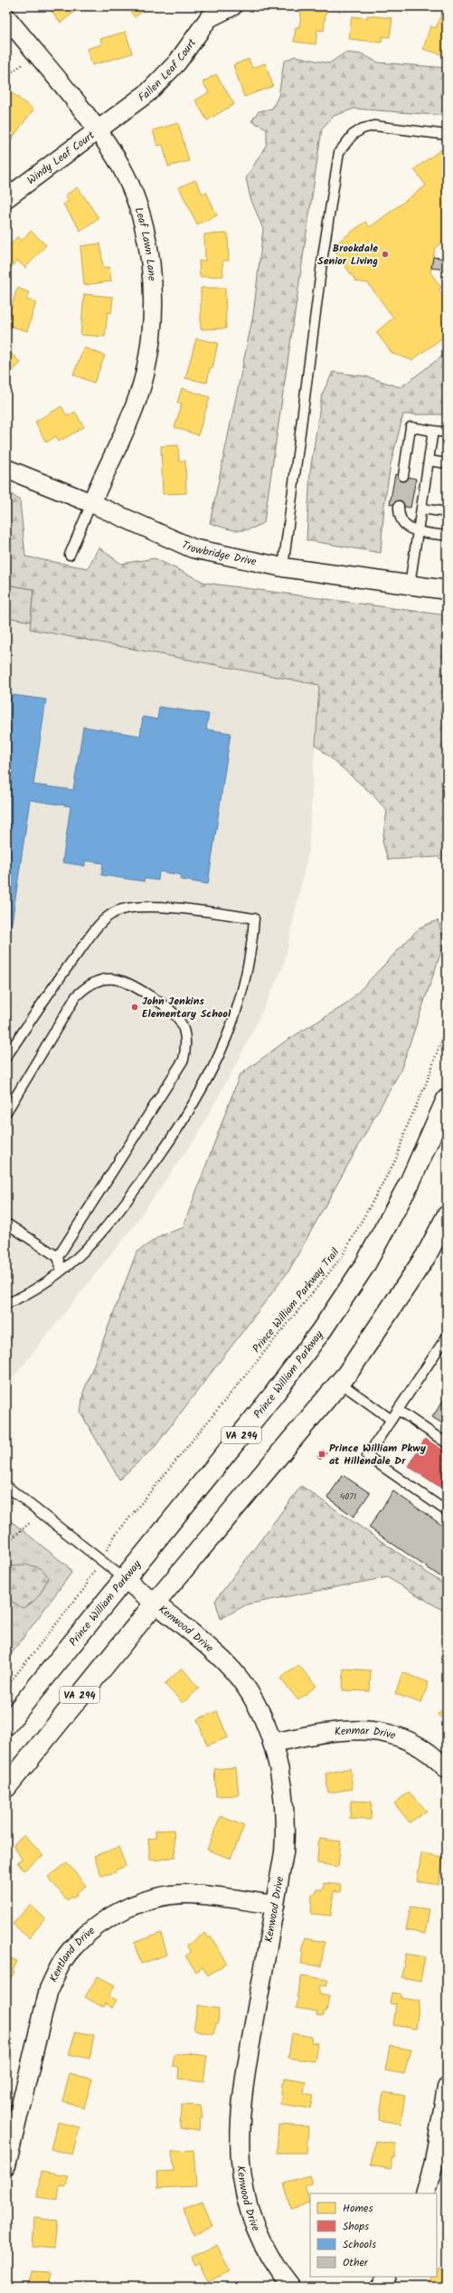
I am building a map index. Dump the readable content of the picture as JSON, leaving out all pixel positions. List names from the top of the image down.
{
  "streets": {
    "highway": ["Prince William Parkway", "VA 294"],
    "street": [
      "Fallen Leaf Court",
      "Windy Leaf Court",
      "Leaf Lawn Lane",
      "Trowbridge Drive",
      "Kenwood Drive",
      "Kenmar Drive",
      "Kentland Drive"
    ],
    "path": ["Prince William Parkway Trail"]
  },
  "crossings": [
    ["Fallen Leaf Court", "Windy Leaf Court"],
    ["Fallen Leaf Court", "Leaf Lawn Lane"],
    ["Windy Leaf Court", "Leaf Lawn Lane"],
    ["Leaf Lawn Lane", "Trowbridge Drive"],
    ["Prince William Parkway", "Kenwood Drive"],
    ["VA 294", "Kenwood Drive"],
    ["Kenwood Drive", "Kenmar Drive"],
    ["Kenwood Drive", "Kentland Drive"]
  ],
  "places": {
    "other": ["Brookdale Senior Living", "John Jenkins Elementary School"],
    "transit": ["Prince William Pkwy at Hillendale Dr"]
  },
  "house_numbers": ["4071"],
  "legend": [
    "Homes",
    "Shops",
    "Schools",
    "Other"
  ]
}
